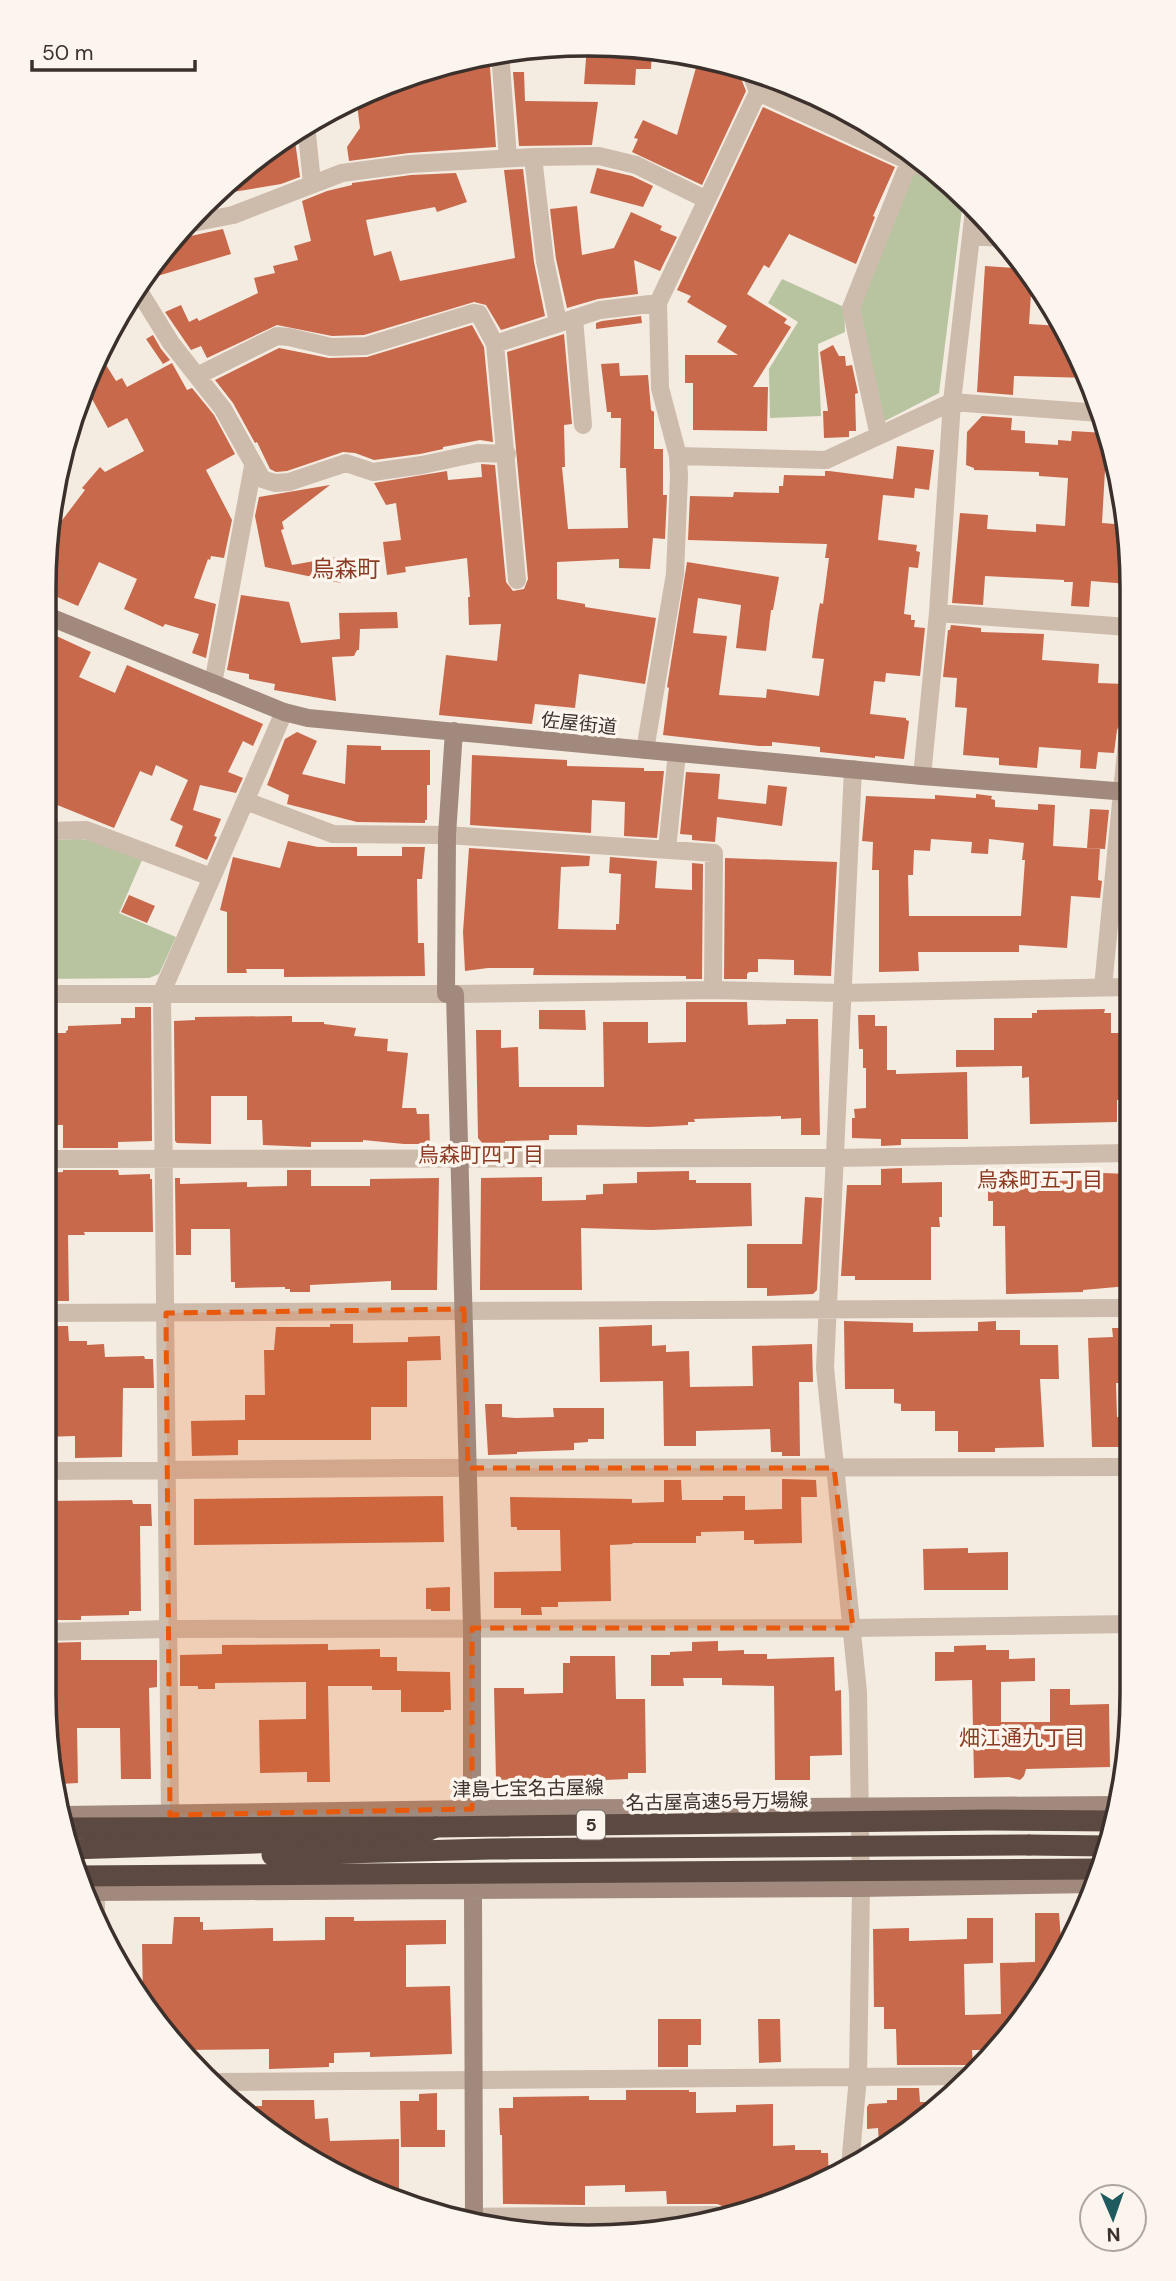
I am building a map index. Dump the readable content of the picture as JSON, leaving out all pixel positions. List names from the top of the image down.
{
  "streets": {
    "highway": ["名古屋高速5号万場線", "5"],
    "street": ["佐屋街道", "津島七宝名古屋線"]
  },
  "districts": [
    "烏森町",
    "烏森町四丁目",
    "烏森町五丁目",
    "畑江通九丁目"
  ],
  "scale_bar": "50 m",
  "north": "bottom"
}
